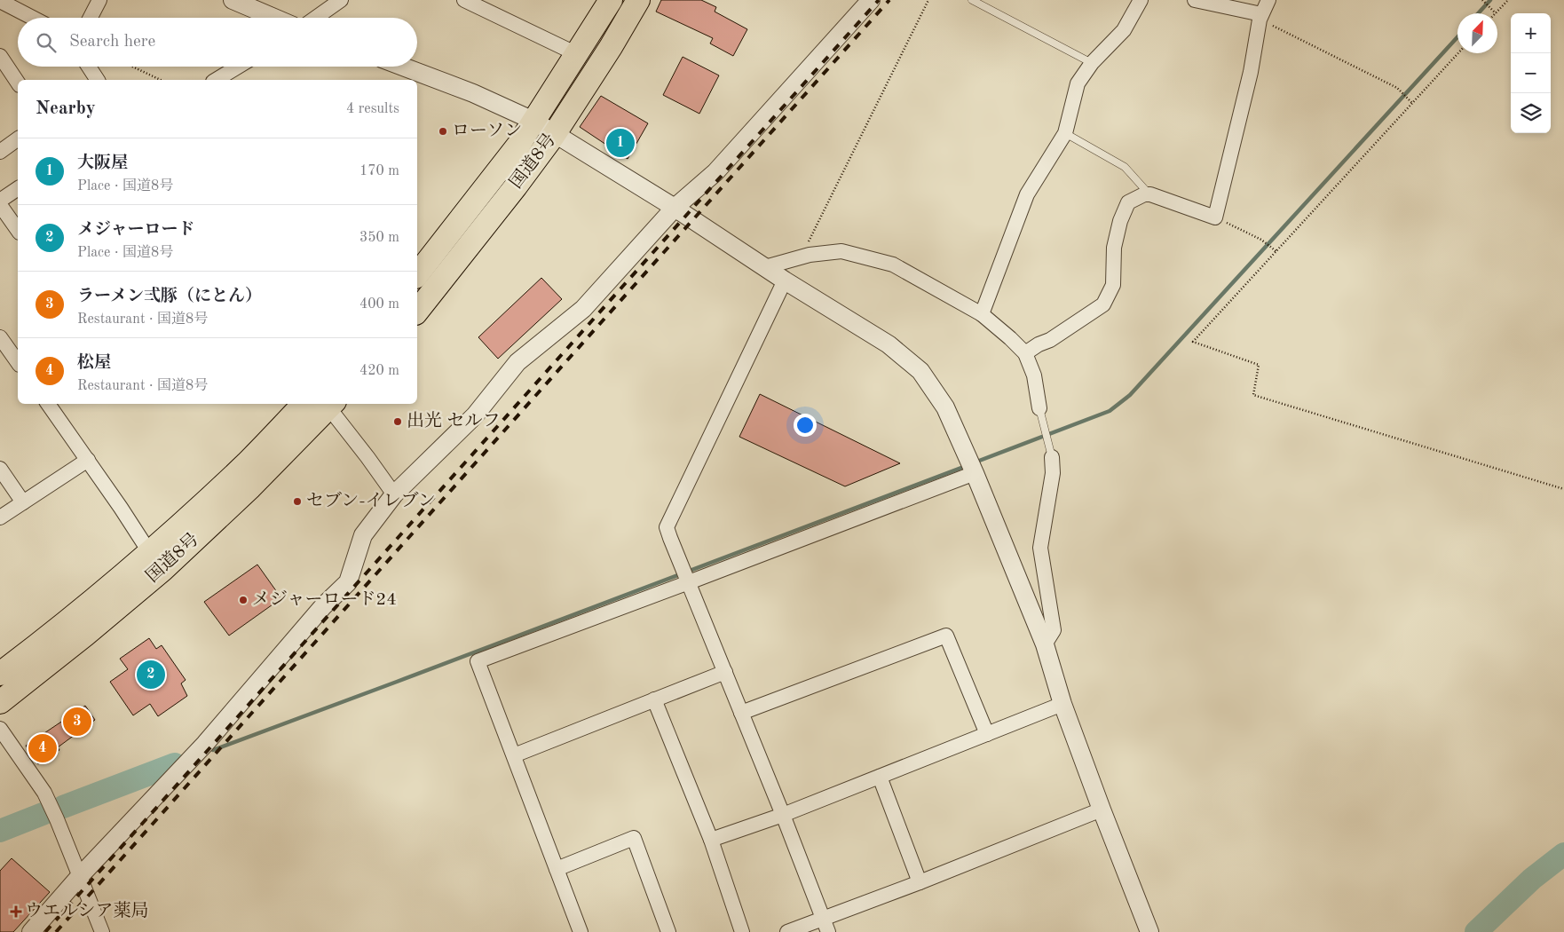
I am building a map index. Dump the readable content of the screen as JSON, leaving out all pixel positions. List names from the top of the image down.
{
  "streets": {
    "highway": ["国道8号"]
  },
  "places": {
    "other": [
      "ローソン",
      "出光 セルフ",
      "セブン-イレブン",
      "メジャーロード24"
    ],
    "health": ["ウエルシア薬局"]
  },
  "north": "top right",
  "page": {
    "map_buttons": ["+", "−"],
    "search": "Search here",
    "heading": ["Nearby", "4 results"],
    "pins": [
      "1",
      "2",
      "3",
      "4"
    ],
    "list": [
      {
        "mark": "1",
        "name": "大阪屋",
        "note": "Place · 国道8号",
        "value": "170 m"
      },
      {
        "mark": "2",
        "name": "メジャーロード",
        "note": "Place · 国道8号",
        "value": "350 m"
      },
      {
        "mark": "3",
        "name": "ラーメン弍豚（にとん）",
        "note": "Restaurant · 国道8号",
        "value": "400 m"
      },
      {
        "mark": "4",
        "name": "松屋",
        "note": "Restaurant · 国道8号",
        "value": "420 m"
      }
    ]
  }
}
